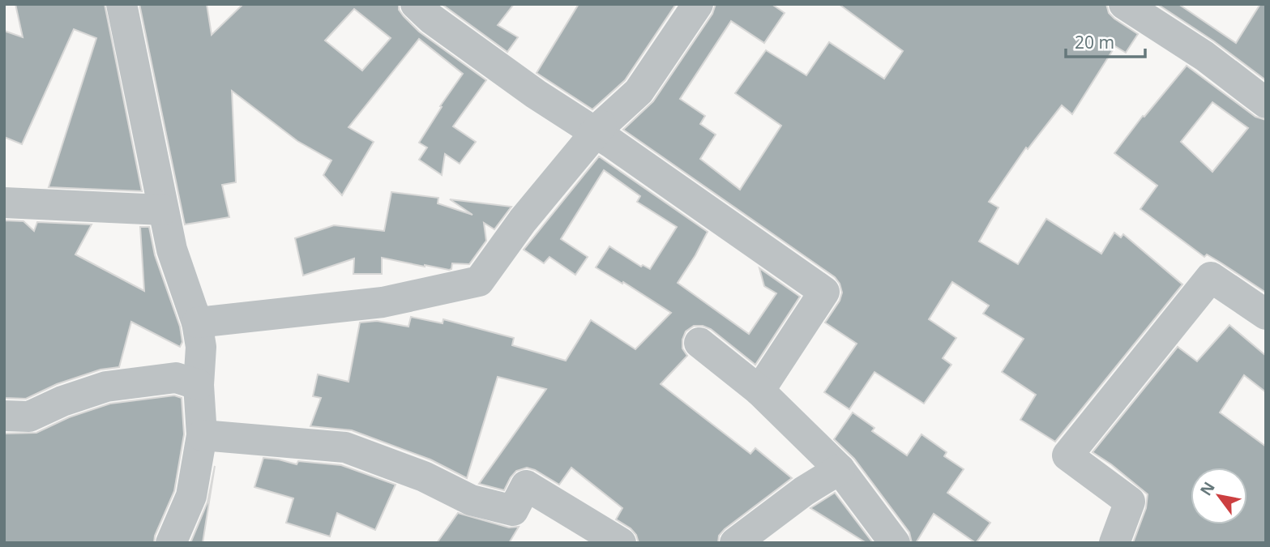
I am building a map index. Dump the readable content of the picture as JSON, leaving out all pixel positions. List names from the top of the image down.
{
  "scale_bar": "20 m",
  "north": "top left"
}
